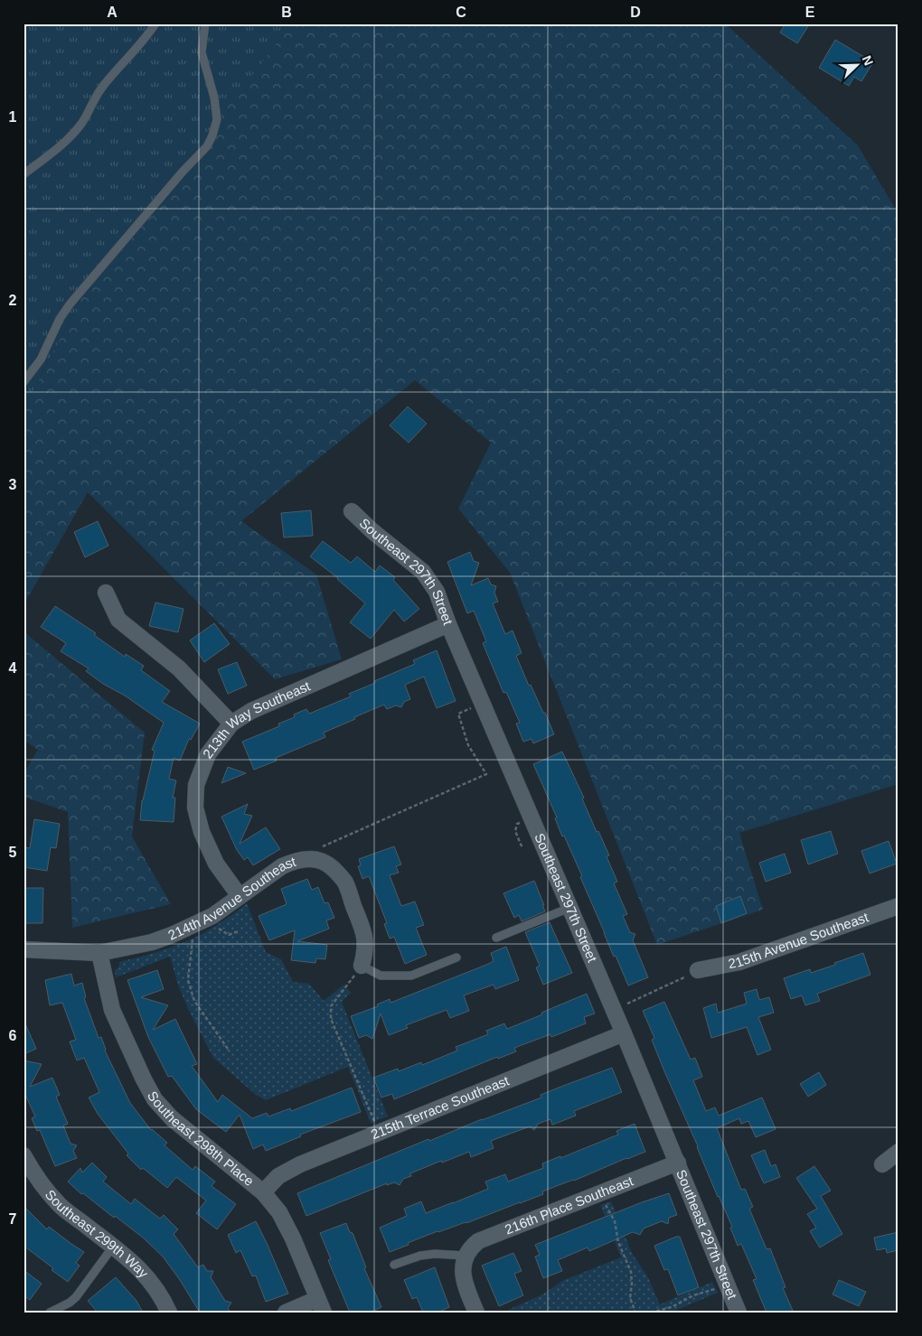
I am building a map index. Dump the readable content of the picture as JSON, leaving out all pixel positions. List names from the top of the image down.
{
  "streets": {
    "street": [
      "Southeast 297th Street",
      "213th Way Southeast",
      "214th Avenue Southeast",
      "215th Avenue Southeast",
      "215th Terrace Southeast",
      "Southeast 298th Place",
      "216th Place Southeast",
      "Southeast 299th Way"
    ]
  },
  "crossings": [
    ["Southeast 297th Street", "213th Way Southeast"],
    ["Southeast 297th Street", "215th Terrace Southeast"],
    ["Southeast 297th Street", "216th Place Southeast"],
    ["213th Way Southeast", "214th Avenue Southeast"],
    ["214th Avenue Southeast", "Southeast 298th Place"],
    ["215th Terrace Southeast", "Southeast 298th Place"]
  ],
  "north": "top right",
  "grid": {
    "columns": [
      "A",
      "B",
      "C",
      "D",
      "E"
    ],
    "rows": [
      "1",
      "2",
      "3",
      "4",
      "5",
      "6",
      "7"
    ]
  }
}
